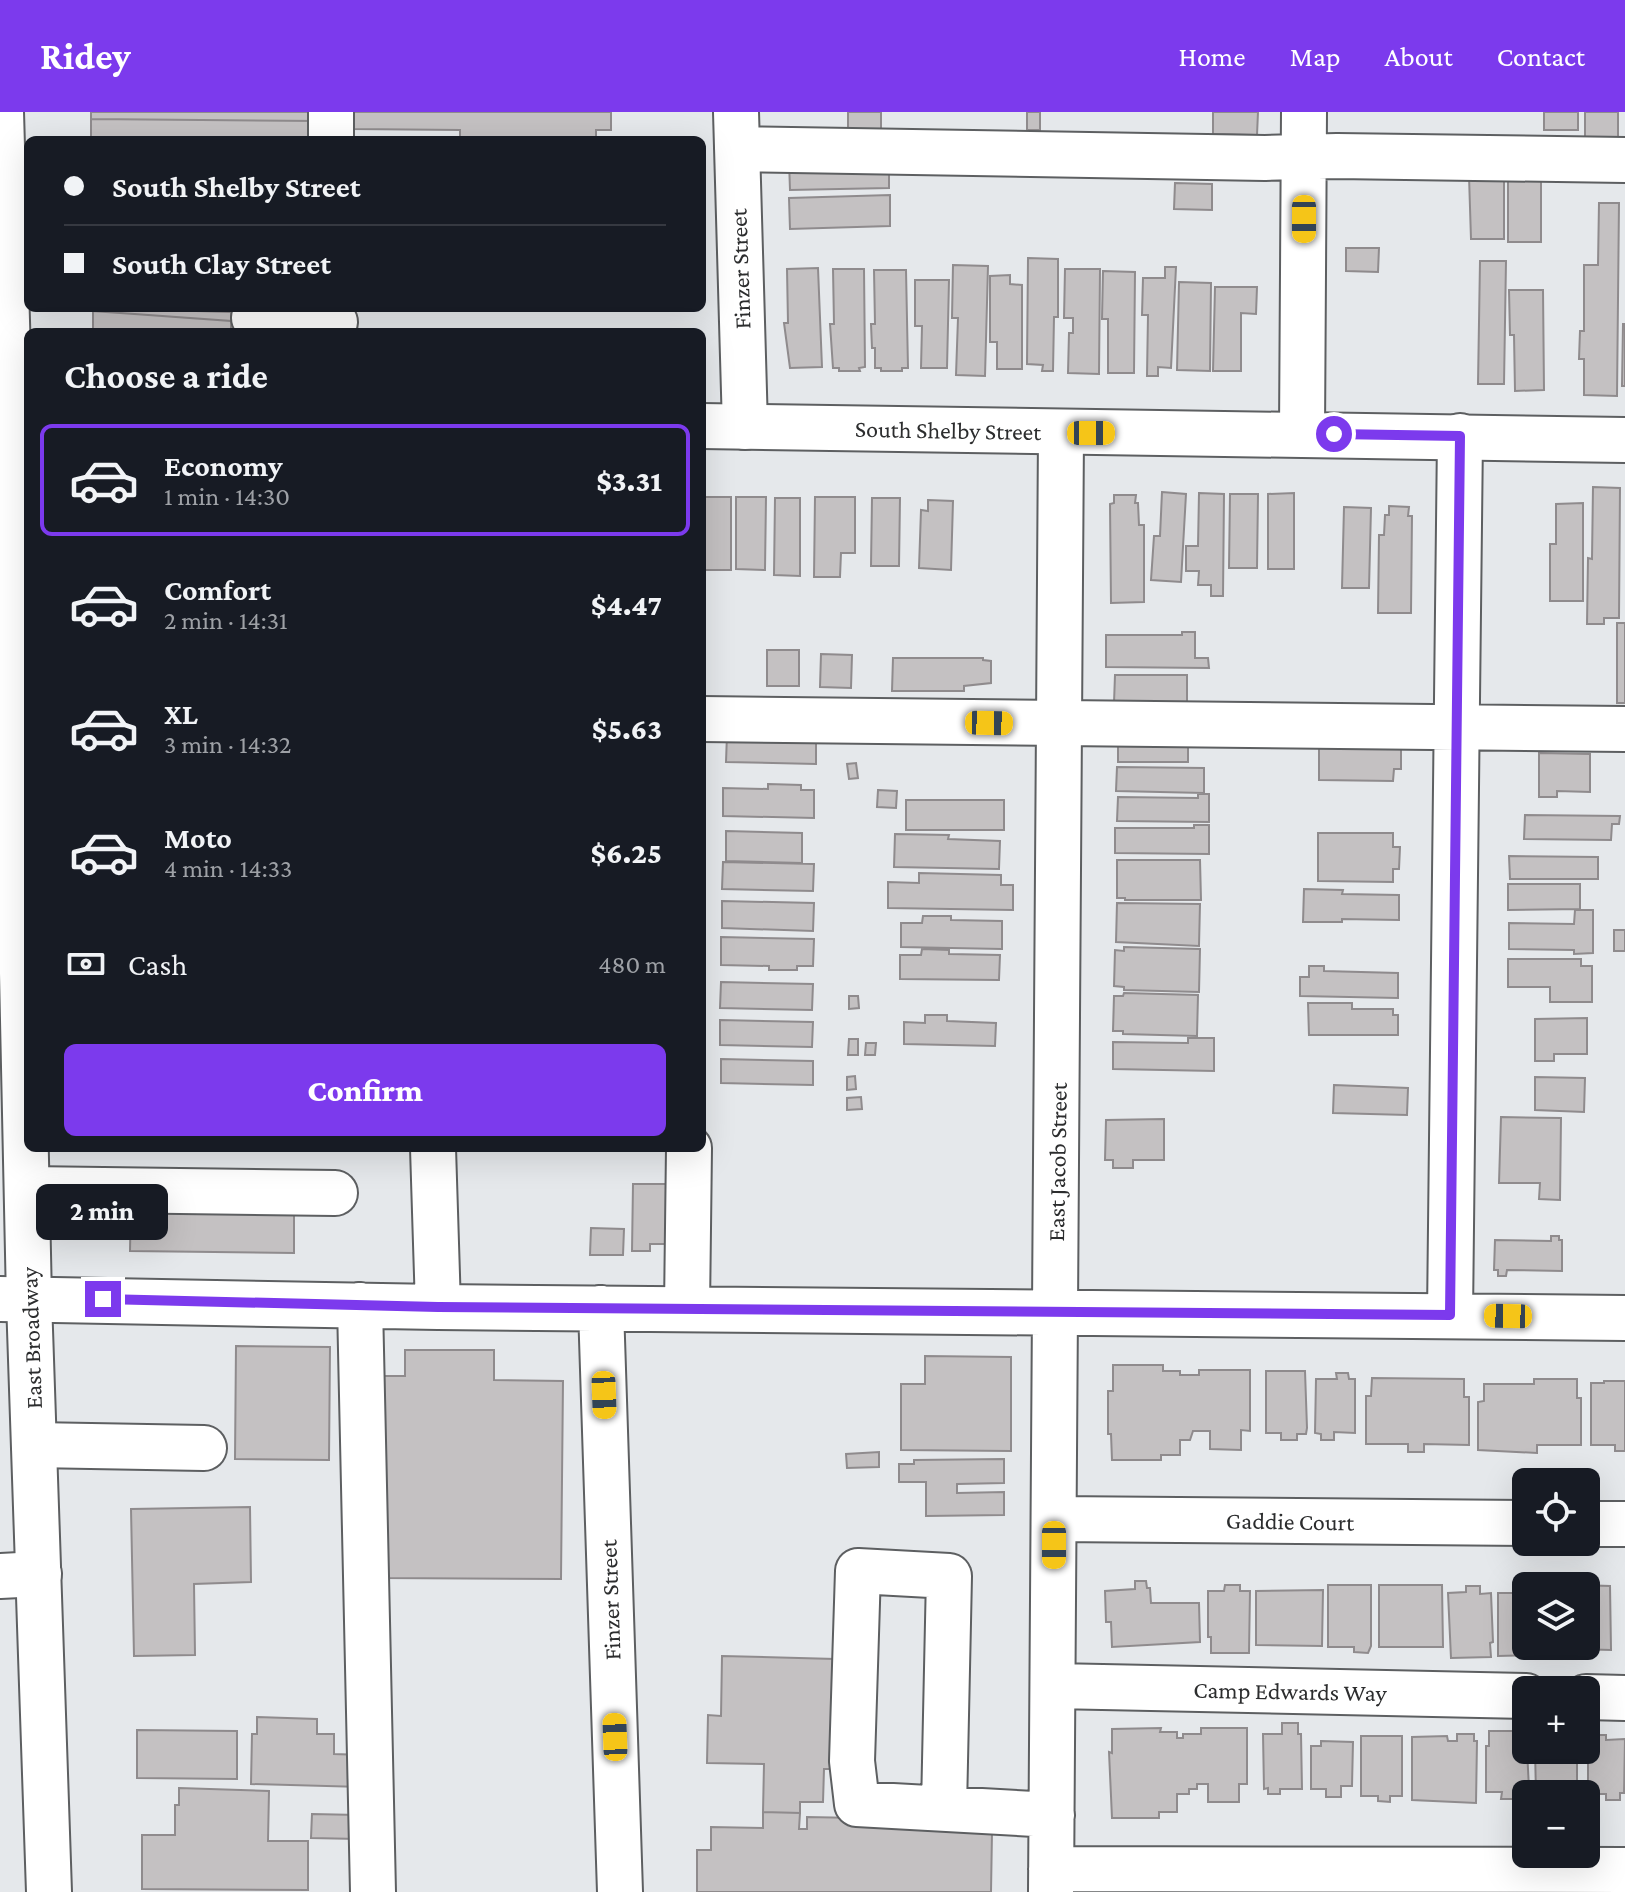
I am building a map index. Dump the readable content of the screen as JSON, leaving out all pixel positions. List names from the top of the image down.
{
  "streets": {
    "street": [
      "Finzer Street",
      "South Shelby Street",
      "East Jacob Street",
      "East Broadway",
      "Gaddie Court",
      "Camp Edwards Way"
    ]
  },
  "crossings": [
    ["Finzer Street", "South Shelby Street"],
    ["South Shelby Street", "East Jacob Street"],
    ["East Jacob Street", "Gaddie Court"],
    ["East Jacob Street", "Camp Edwards Way"]
  ],
  "page": {
    "header": "Ridey",
    "nav": [
      "Home",
      "Map",
      "About",
      "Contact"
    ],
    "banner": ["South Shelby Street", "South Clay Street"],
    "heading": "Choose a ride",
    "list": [
      {
        "name": "Economy",
        "note": "1 min · 14:30",
        "value": "$3.31"
      },
      {
        "name": "Comfort",
        "note": "2 min · 14:31",
        "value": "$4.47"
      },
      {
        "name": "XL",
        "note": "3 min · 14:32",
        "value": "$5.63"
      },
      {
        "name": "Moto",
        "note": "4 min · 14:33",
        "value": "$6.25"
      }
    ],
    "pay": ["Cash", "480 m"],
    "buttons": "Confirm",
    "bubble": "2 min",
    "map_buttons": ["+", "−"]
  }
}
